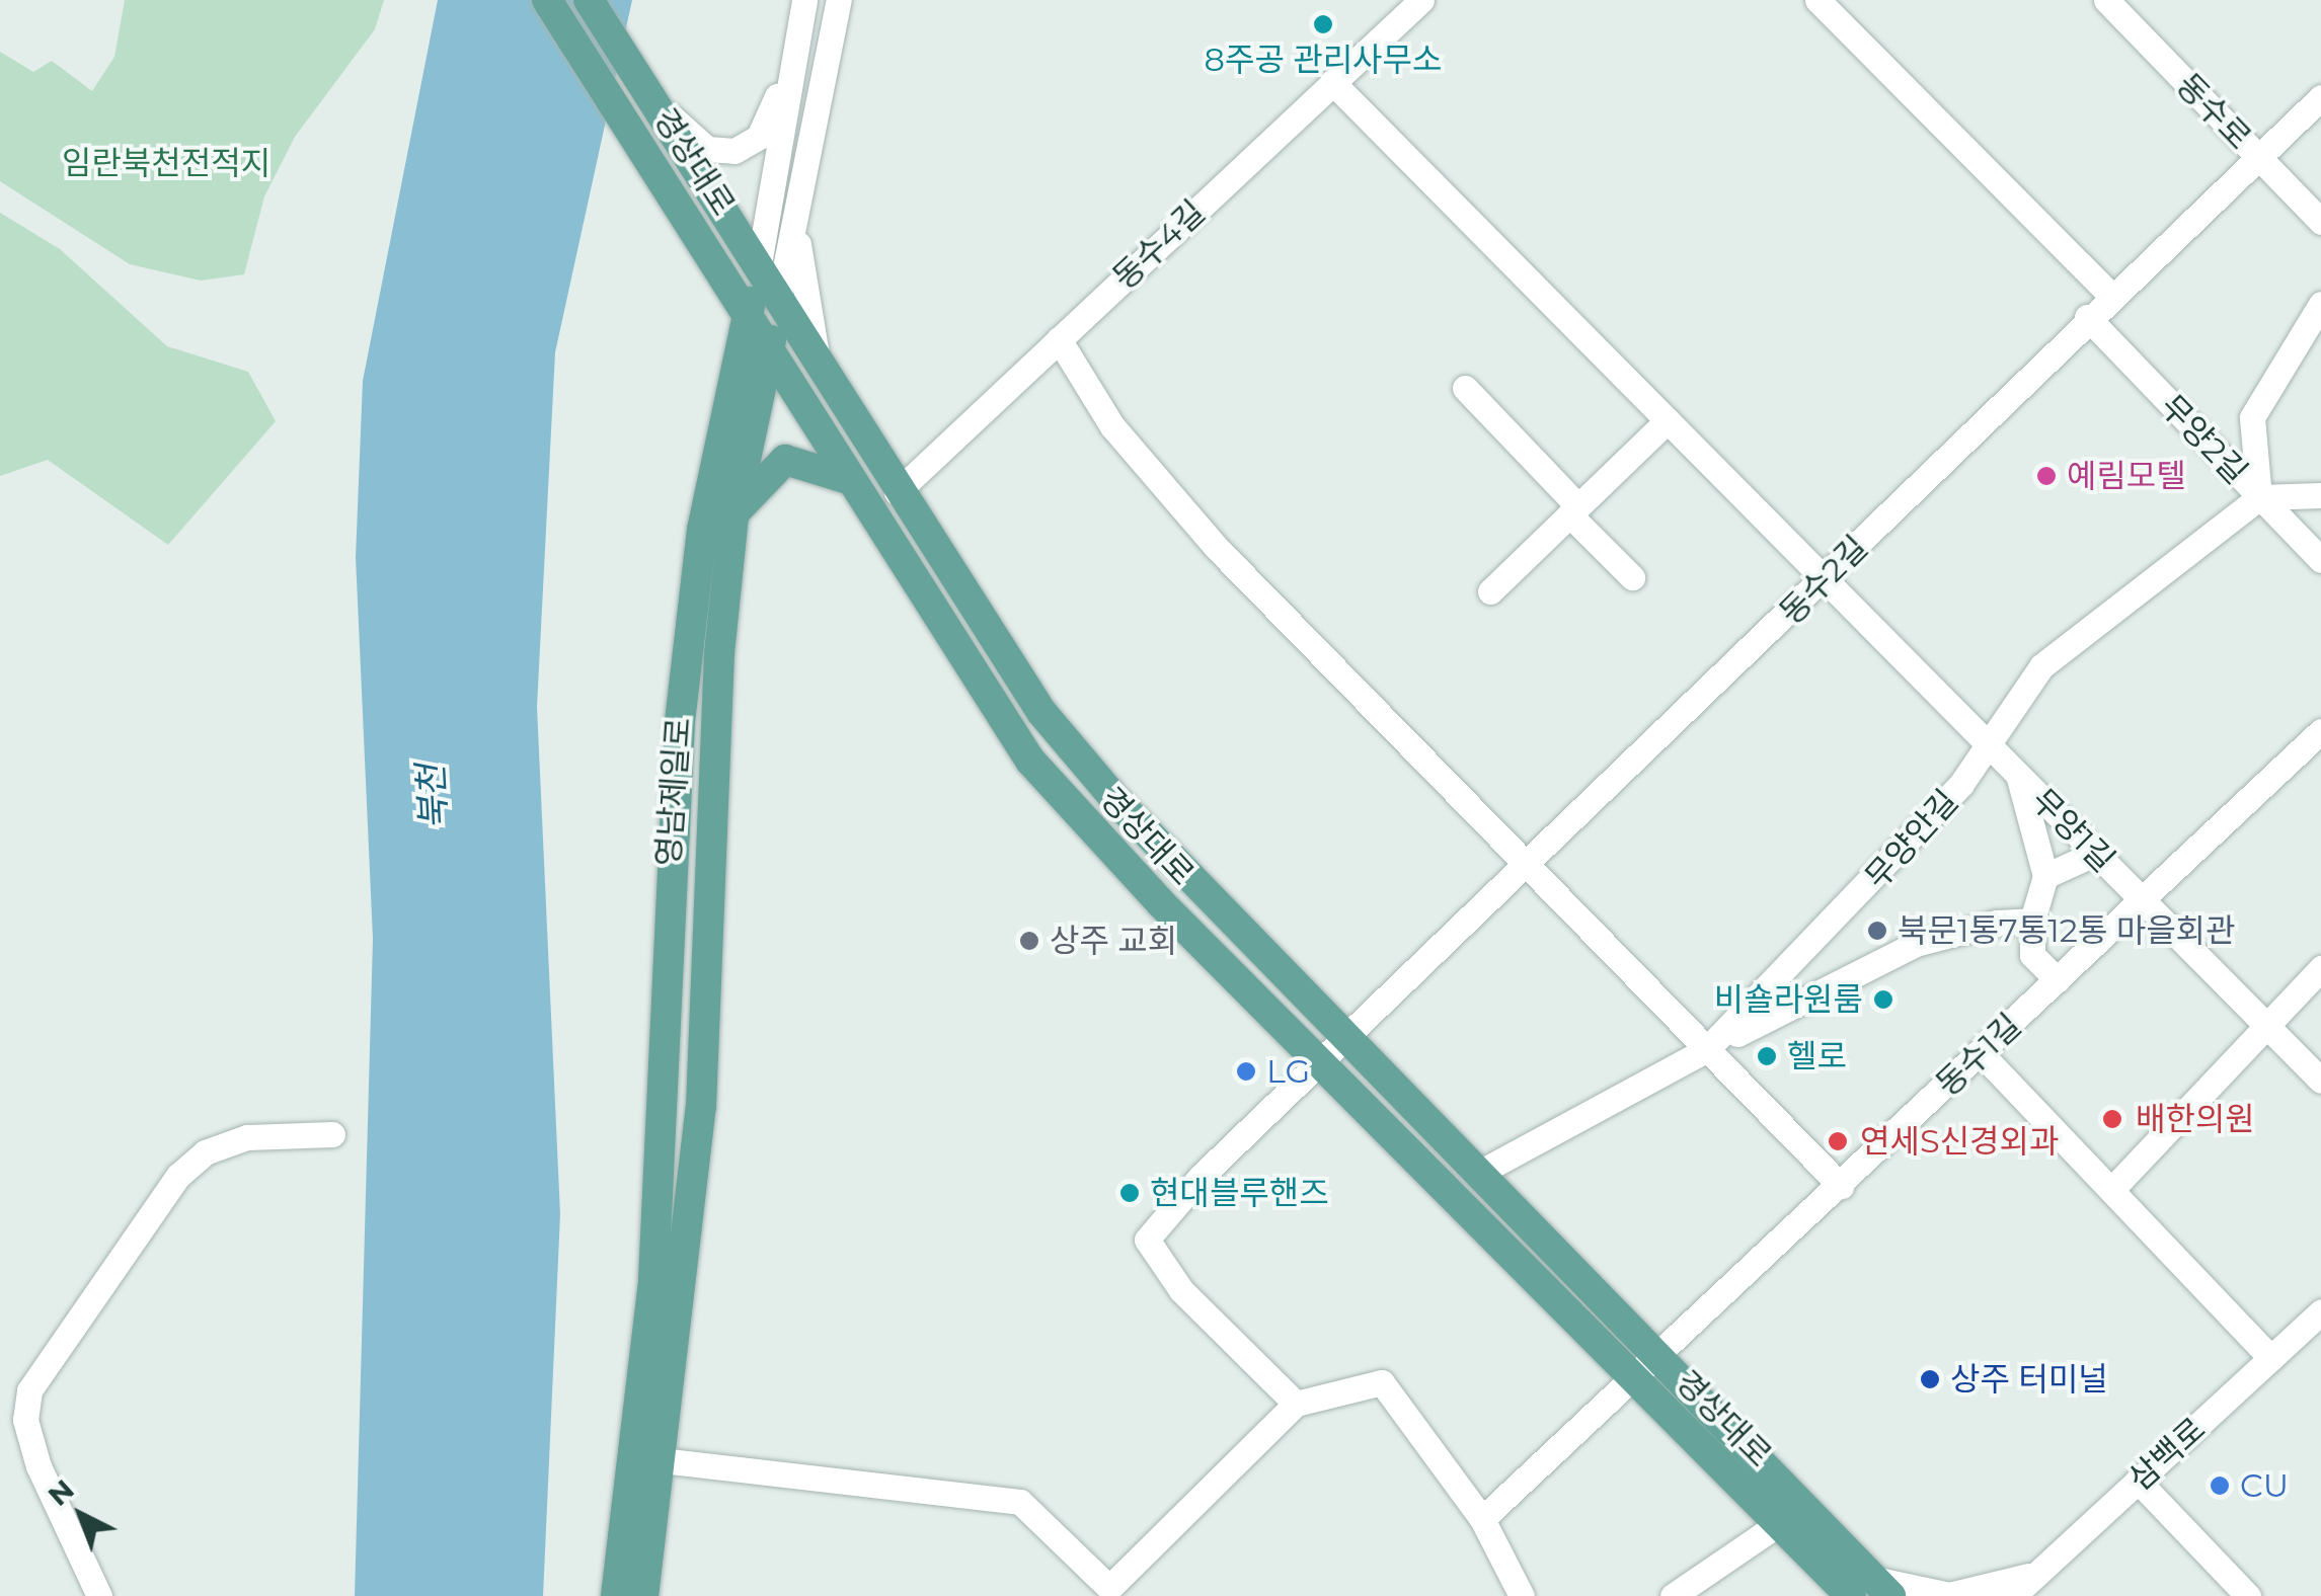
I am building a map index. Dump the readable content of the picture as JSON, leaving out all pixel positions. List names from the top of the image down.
{
  "streets": {
    "main road": ["경상대로", "영남제일로"],
    "street": [
      "동수로",
      "동수4길",
      "무양2길",
      "동수2길",
      "무양1길",
      "무양안길",
      "동수1길",
      "삼백로"
    ]
  },
  "crossings": [
    ["동수로", "동수2길"],
    ["경상대로", "동수4길"],
    ["경상대로", "동수2길"],
    ["경상대로", "영남제일로"],
    ["경상대로", "무양안길"],
    ["경상대로", "동수1길"],
    ["동수4길", "무양1길"],
    ["무양2길", "동수2길"],
    ["무양2길", "무양안길"],
    ["동수2길", "무양1길"],
    ["무양1길", "무양안길"],
    ["무양1길", "동수1길"]
  ],
  "water": ["북천"],
  "parks": ["임란북천전적지"],
  "places": [
    "8주공 관리사무소",
    "예림모텔",
    "북문1통7통12통 마을회관",
    "상주 교회",
    "비숄라원룸",
    "헬로",
    "LG",
    "배한의원",
    "연세S신경외과",
    "현대블루핸즈",
    "상주 터미널",
    "CU"
  ],
  "north": "top left"
}
